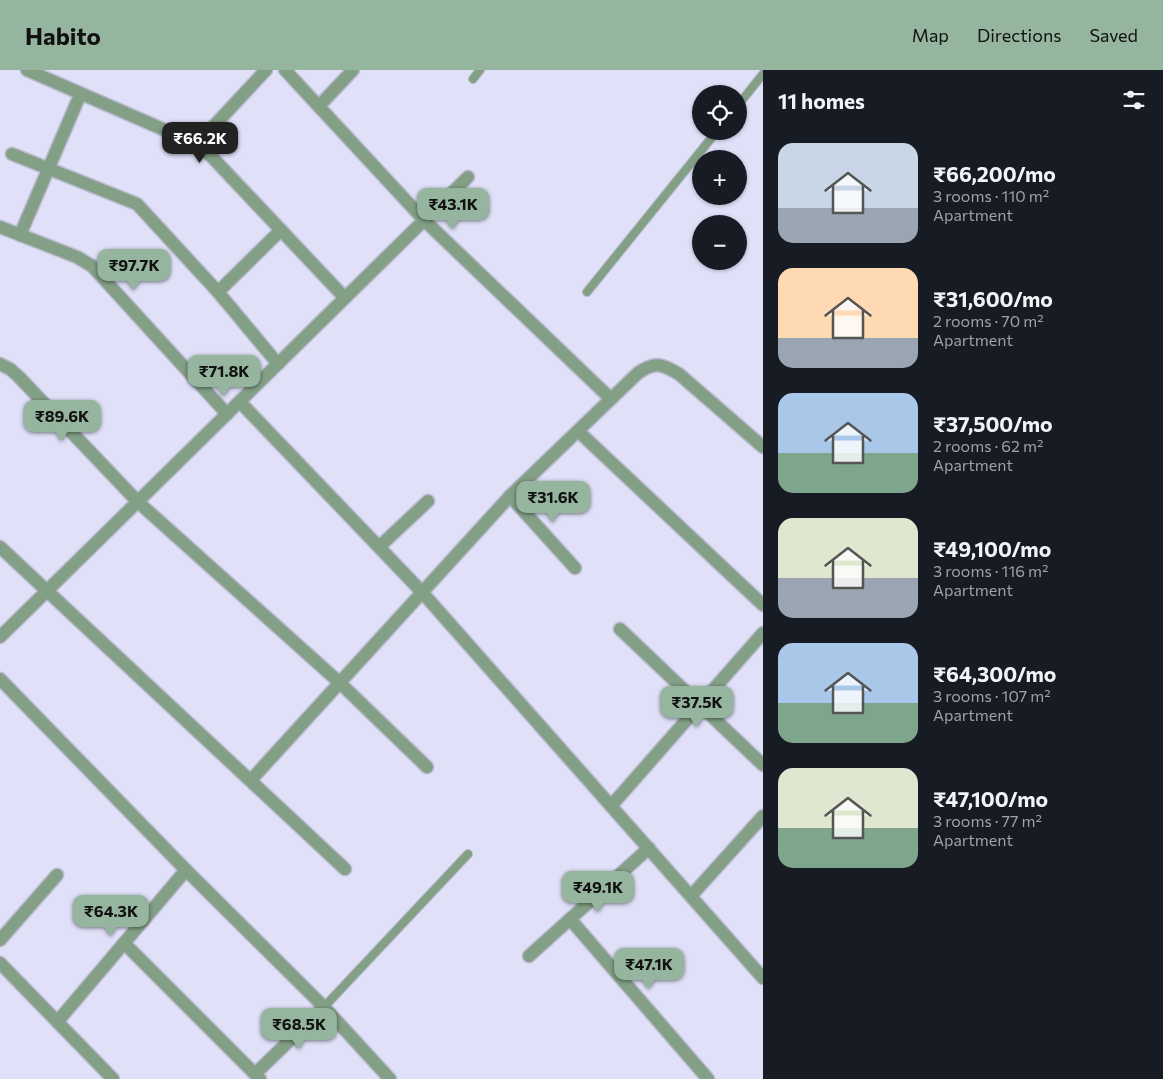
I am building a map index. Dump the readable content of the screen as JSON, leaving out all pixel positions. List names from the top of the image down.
{
  "page": {
    "header": "Habito",
    "nav": ["Map", "Directions", "Saved"],
    "heading": "11 homes",
    "map_buttons": ["+", "−"],
    "price": [
      "₹66.2K",
      "₹43.1K",
      "₹97.7K",
      "₹71.8K",
      "₹89.6K",
      "₹31.6K",
      "₹37.5K",
      "₹49.1K",
      "₹64.3K",
      "₹47.1K",
      "₹68.5K"
    ],
    "list": [
      {
        "name": "₹66,200/mo",
        "note": "3 rooms · 110 m² · Apartment"
      },
      {
        "name": "₹31,600/mo",
        "note": "2 rooms · 70 m² · Apartment"
      },
      {
        "name": "₹37,500/mo",
        "note": "2 rooms · 62 m² · Apartment"
      },
      {
        "name": "₹49,100/mo",
        "note": "3 rooms · 116 m² · Apartment"
      },
      {
        "name": "₹64,300/mo",
        "note": "3 rooms · 107 m² · Apartment"
      },
      {
        "name": "₹47,100/mo",
        "note": "3 rooms · 77 m² · Apartment"
      }
    ]
  }
}
